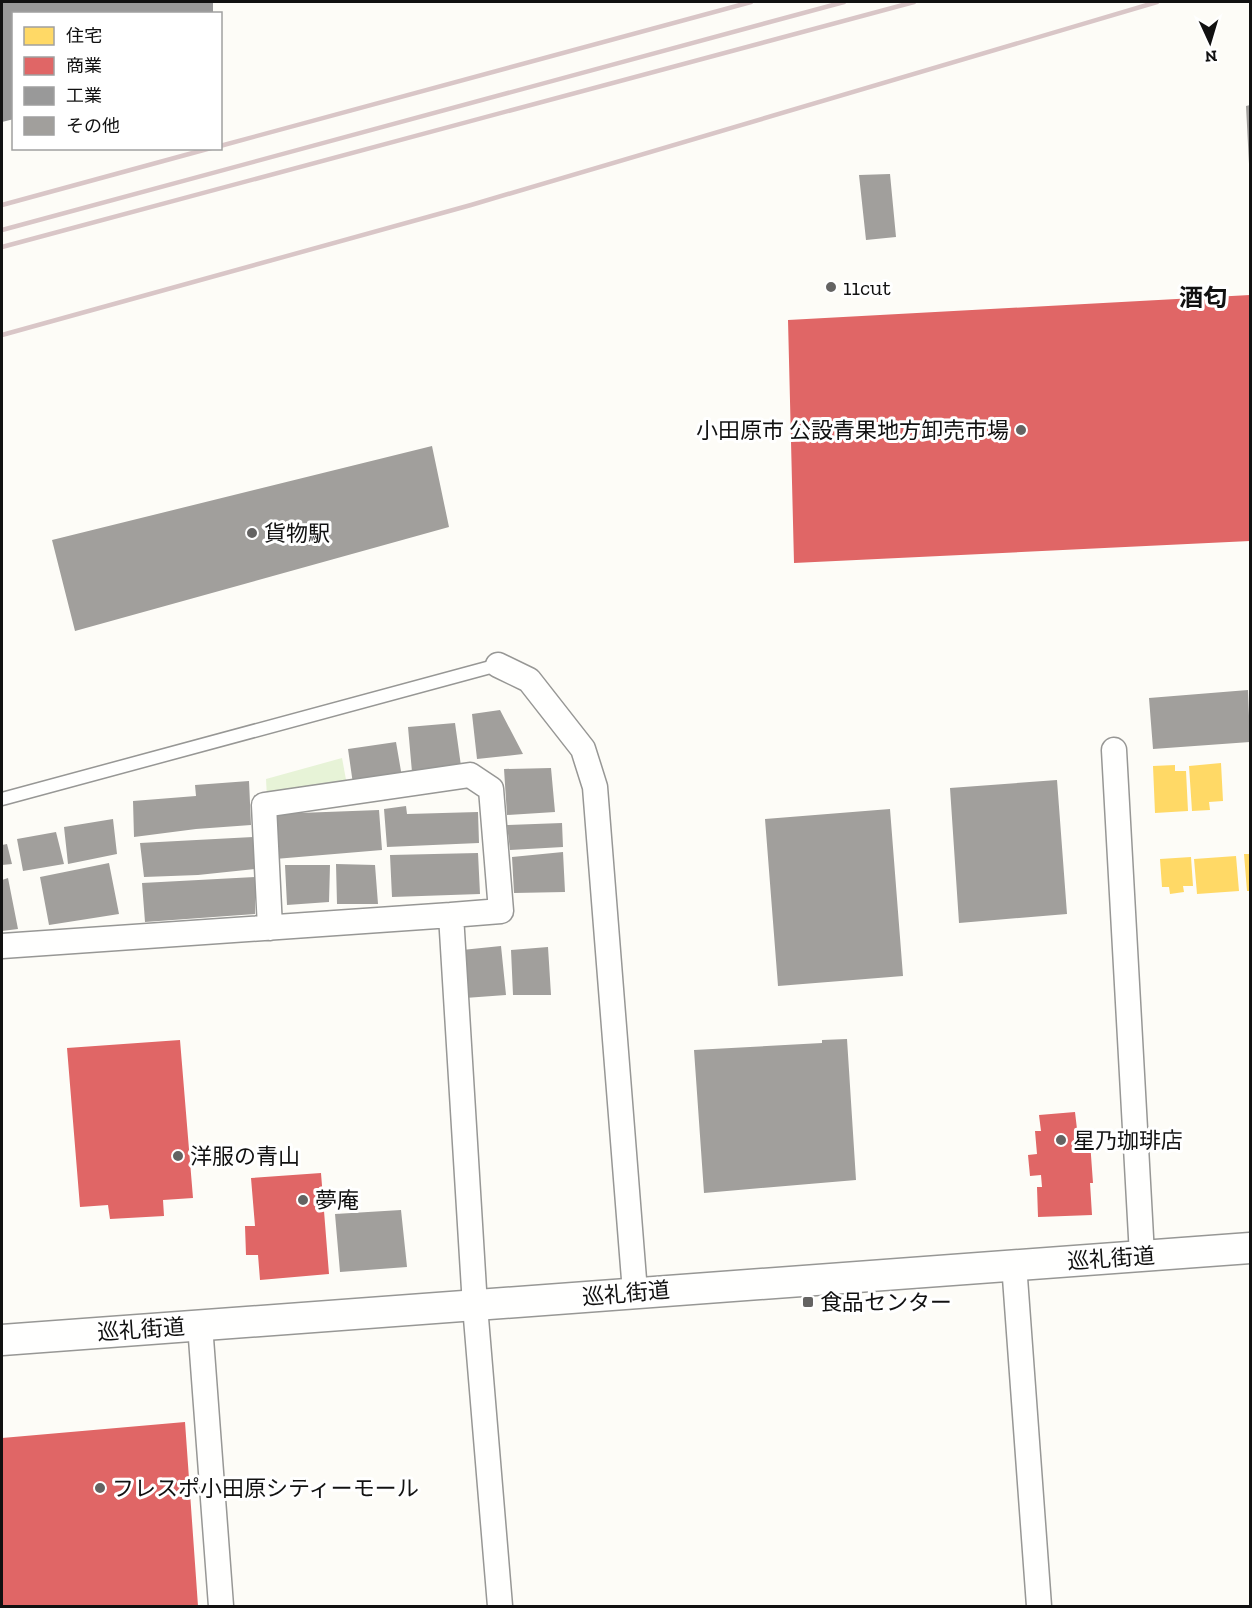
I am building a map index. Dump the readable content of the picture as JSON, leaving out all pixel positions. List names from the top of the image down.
{
  "streets": {
    "street": ["巡礼街道"]
  },
  "districts": ["酒匂"],
  "places": {
    "other": [
      "11cut",
      "小田原市 公設青果地方卸売市場",
      "貨物駅",
      "星乃珈琲店",
      "洋服の青山",
      "夢庵",
      "フレスポ小田原シティーモール"
    ],
    "transit": ["食品センター"]
  },
  "legend": [
    "住宅",
    "商業",
    "工業",
    "その他"
  ],
  "north": "bottom"
}
